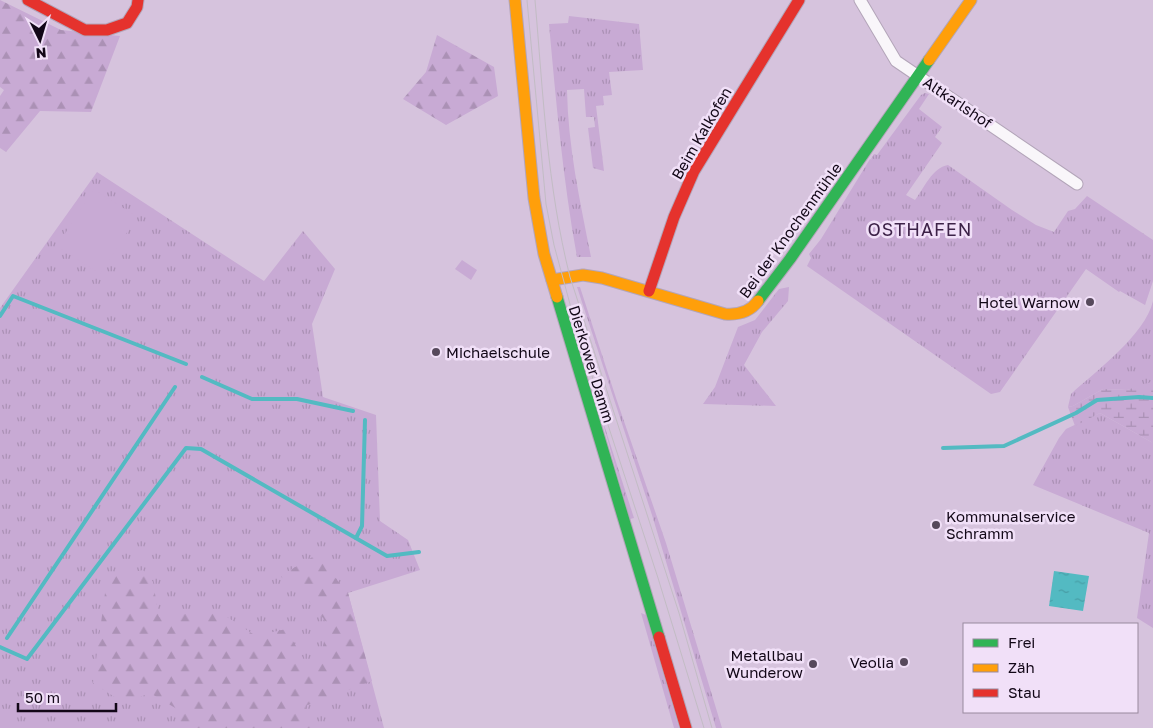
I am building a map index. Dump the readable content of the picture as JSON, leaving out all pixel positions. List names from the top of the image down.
{
  "streets": {
    "street": [
      "Altkarlshof",
      "Beim Kalkofen",
      "Bei der Knochenmühle",
      "Dierkower Damm"
    ]
  },
  "crossings": [
    ["Altkarlshof", "Bei der Knochenmühle"],
    ["Beim Kalkofen", "Bei der Knochenmühle"],
    ["Bei der Knochenmühle", "Dierkower Damm"]
  ],
  "districts": ["OSTHAFEN"],
  "places": [
    "Hotel Warnow",
    "Michaelschule",
    "Kommunalservice Schramm",
    "Veolia",
    "Metallbau Wunderow"
  ],
  "legend": ["Frei", "Zäh", "Stau"],
  "scale_bar": "50 m",
  "north": "bottom"
}
